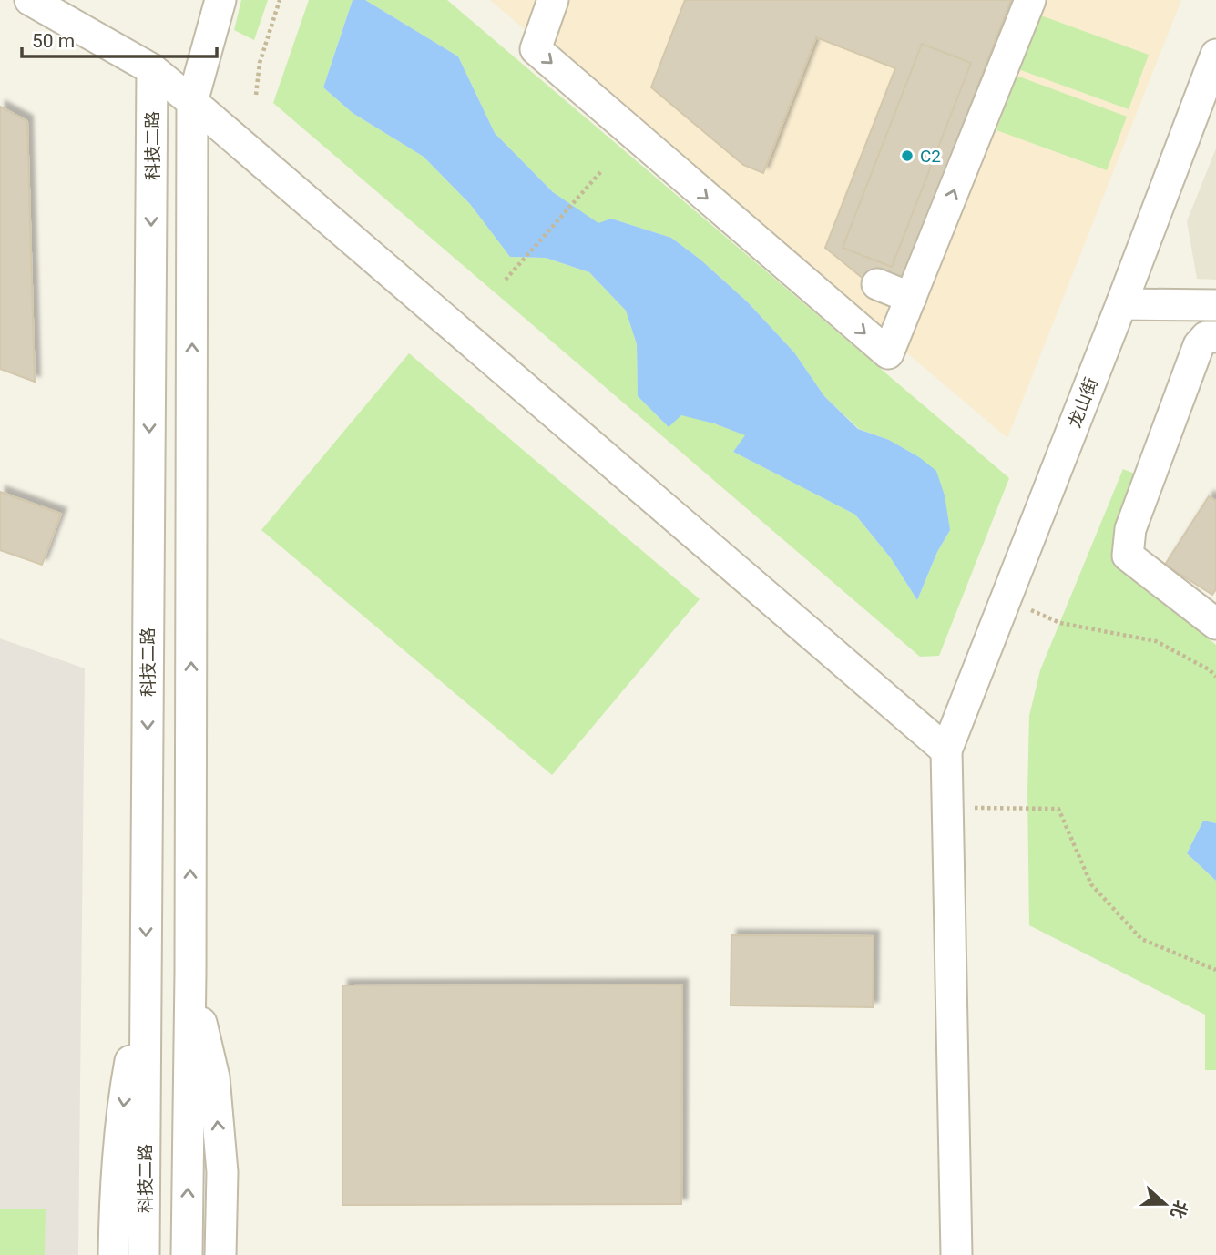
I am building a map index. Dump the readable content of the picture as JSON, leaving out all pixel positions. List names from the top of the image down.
{
  "streets": {
    "street": ["科技二路", "龙山街"]
  },
  "places": ["C2"],
  "scale_bar": "50 m",
  "north": "right"
}
